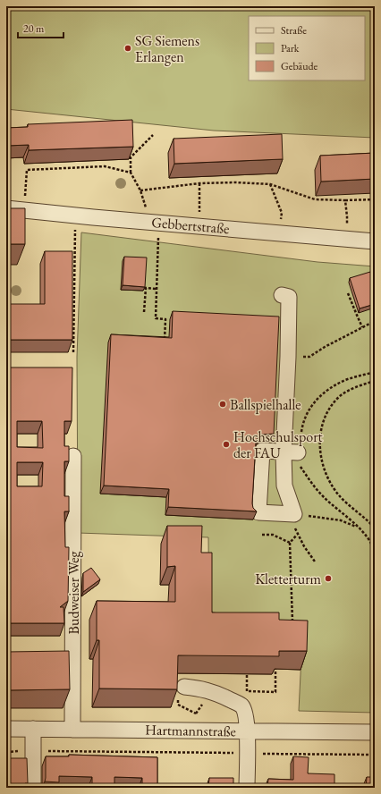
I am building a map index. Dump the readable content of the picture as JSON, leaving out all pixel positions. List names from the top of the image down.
{
  "streets": {
    "street": ["Gebbertstraße", "Budweiser Weg", "Hartmannstraße"]
  },
  "crossings": [
    ["Budweiser Weg", "Hartmannstraße"]
  ],
  "places": [
    "SG Siemens Erlangen",
    "Ballspielhalle",
    "Hochschulsport der FAU",
    "Kletterturm"
  ],
  "legend": ["Straße", "Park", "Gebäude"],
  "scale_bar": "20 m"
}
